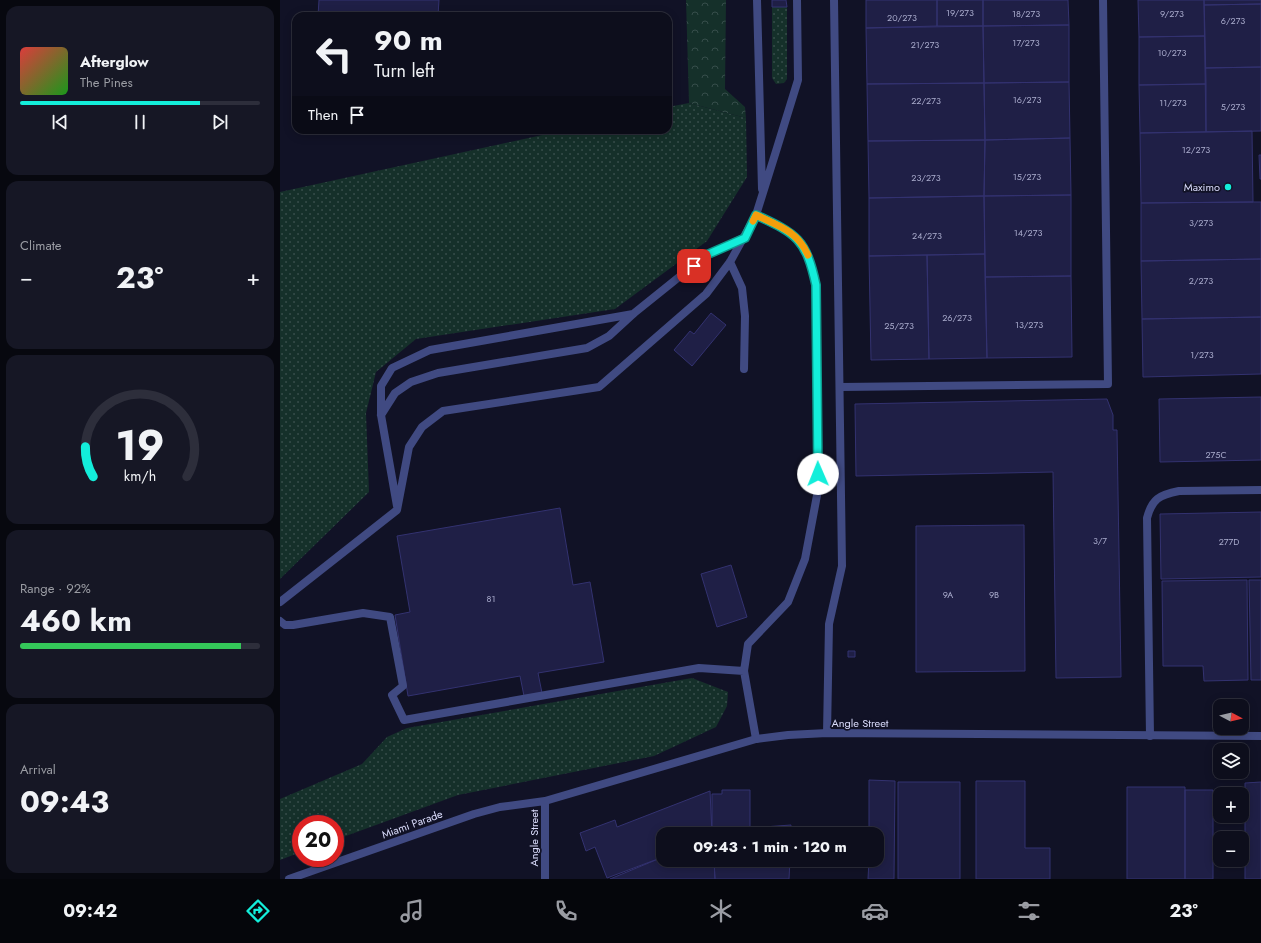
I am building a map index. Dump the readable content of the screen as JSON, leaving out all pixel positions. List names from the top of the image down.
{
  "streets": {
    "street": ["Angle Street", "Miami Parade"]
  },
  "crossings": [
    ["Angle Street", "Miami Parade"]
  ],
  "places": ["Maximo"],
  "house_numbers": [
    "19/273",
    "18/273",
    "9/273",
    "20/273",
    "6/273",
    "17/273",
    "21/273",
    "10/273",
    "16/273",
    "22/273",
    "11/273",
    "5/273",
    "12/273",
    "15/273",
    "23/273",
    "3/273",
    "14/273",
    "24/273",
    "2/273",
    "26/273",
    "13/273",
    "25/273",
    "1/273",
    "275C",
    "3/7",
    "277D",
    "9A",
    "9B",
    "81"
  ],
  "north": "right",
  "page": {
    "turn": ["90 m", "Turn left"],
    "song": ["Afterglow", "The Pines"],
    "then": "Then",
    "tile": [
      "Climate",
      ["Range · 92%", "460 km"],
      ["Arrival", "09:43"]
    ],
    "heat": ["−", "23°", "+"],
    "map_buttons": ["+", "−"],
    "limit": "20",
    "trip": "09:43 · 1 min · 120 m",
    "tabs": ["09:42", "23°"],
    "gauge": ["19", "km/h"]
  }
}
